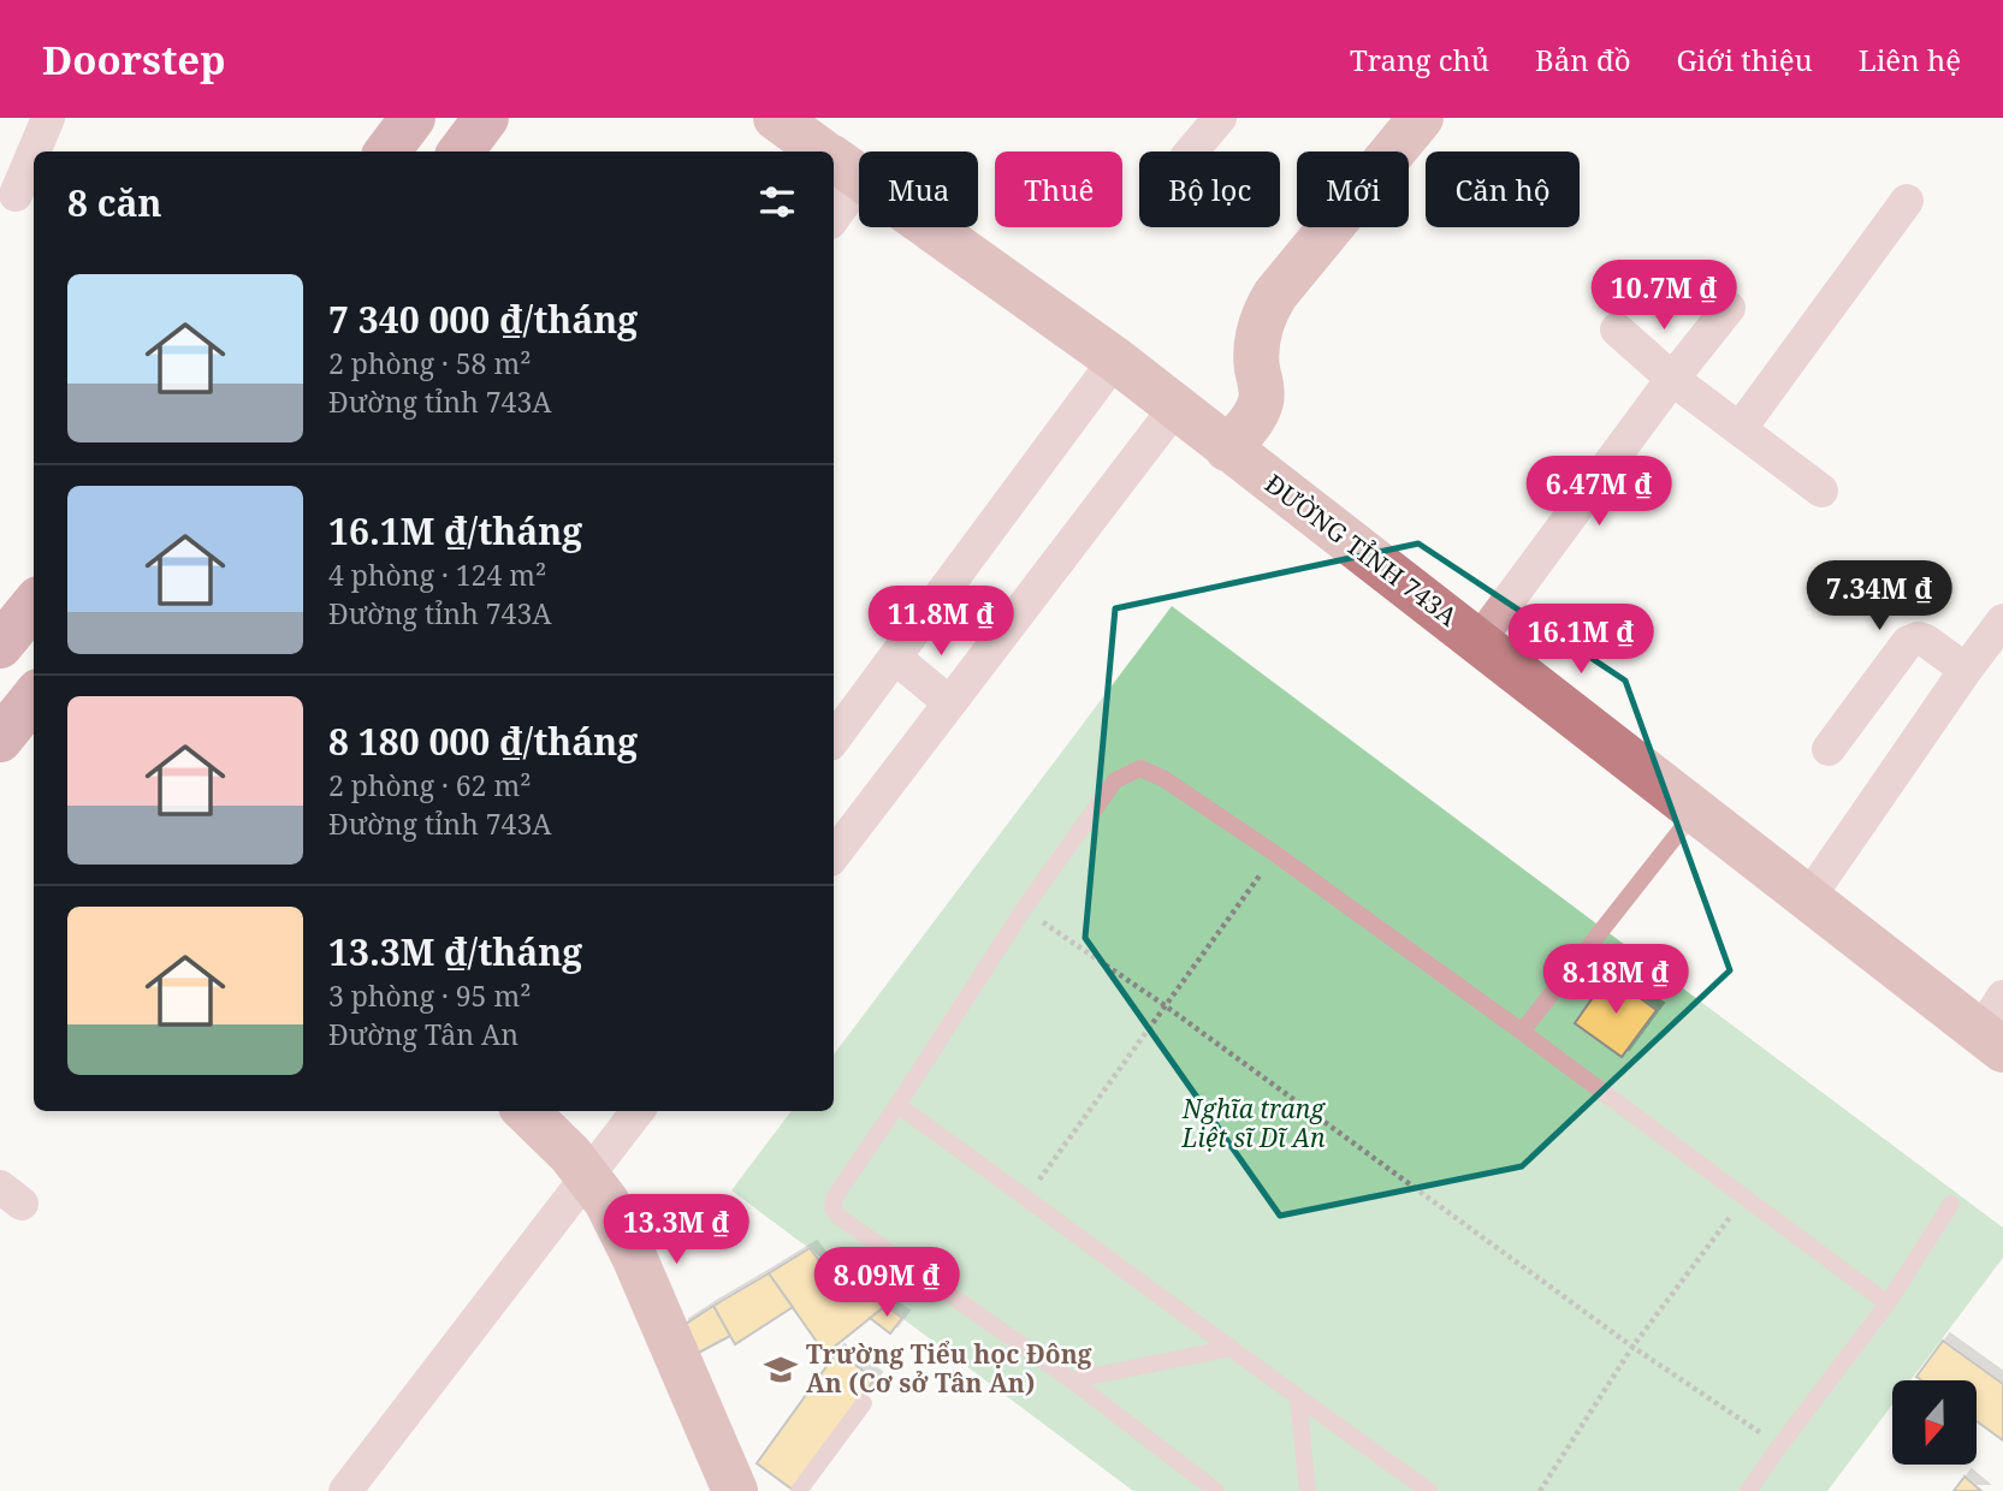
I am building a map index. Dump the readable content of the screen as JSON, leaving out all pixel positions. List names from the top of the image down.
{
  "streets": {
    "main road": ["ĐƯỜNG TỈNH 743A"]
  },
  "parks": ["Nghĩa trang Liệt sĩ Dĩ An"],
  "places": {
    "school or university": ["Trường Tiểu học Đông An (Cơ sở Tân An)"]
  },
  "north": "bottom",
  "page": {
    "header": "Doorstep",
    "nav": [
      "Trang chủ",
      "Bản đồ",
      "Giới thiệu",
      "Liên hệ"
    ],
    "chip": [
      "Mua",
      "Thuê",
      "Bộ lọc",
      "Mới",
      "Căn hộ"
    ],
    "heading": "8 căn",
    "list": [
      {
        "name": "7 340 000 ₫/tháng",
        "note": "2 phòng · 58 m² · Đường tỉnh 743A"
      },
      {
        "name": "16.1M ₫/tháng",
        "note": "4 phòng · 124 m² · Đường tỉnh 743A"
      },
      {
        "name": "8 180 000 ₫/tháng",
        "note": "2 phòng · 62 m² · Đường tỉnh 743A"
      },
      {
        "name": "13.3M ₫/tháng",
        "note": "3 phòng · 95 m² · Đường Tân An"
      }
    ],
    "price": [
      "10.7M ₫",
      "6.47M ₫",
      "7.34M ₫",
      "11.8M ₫",
      "16.1M ₫",
      "8.18M ₫",
      "13.3M ₫",
      "8.09M ₫"
    ]
  }
}
